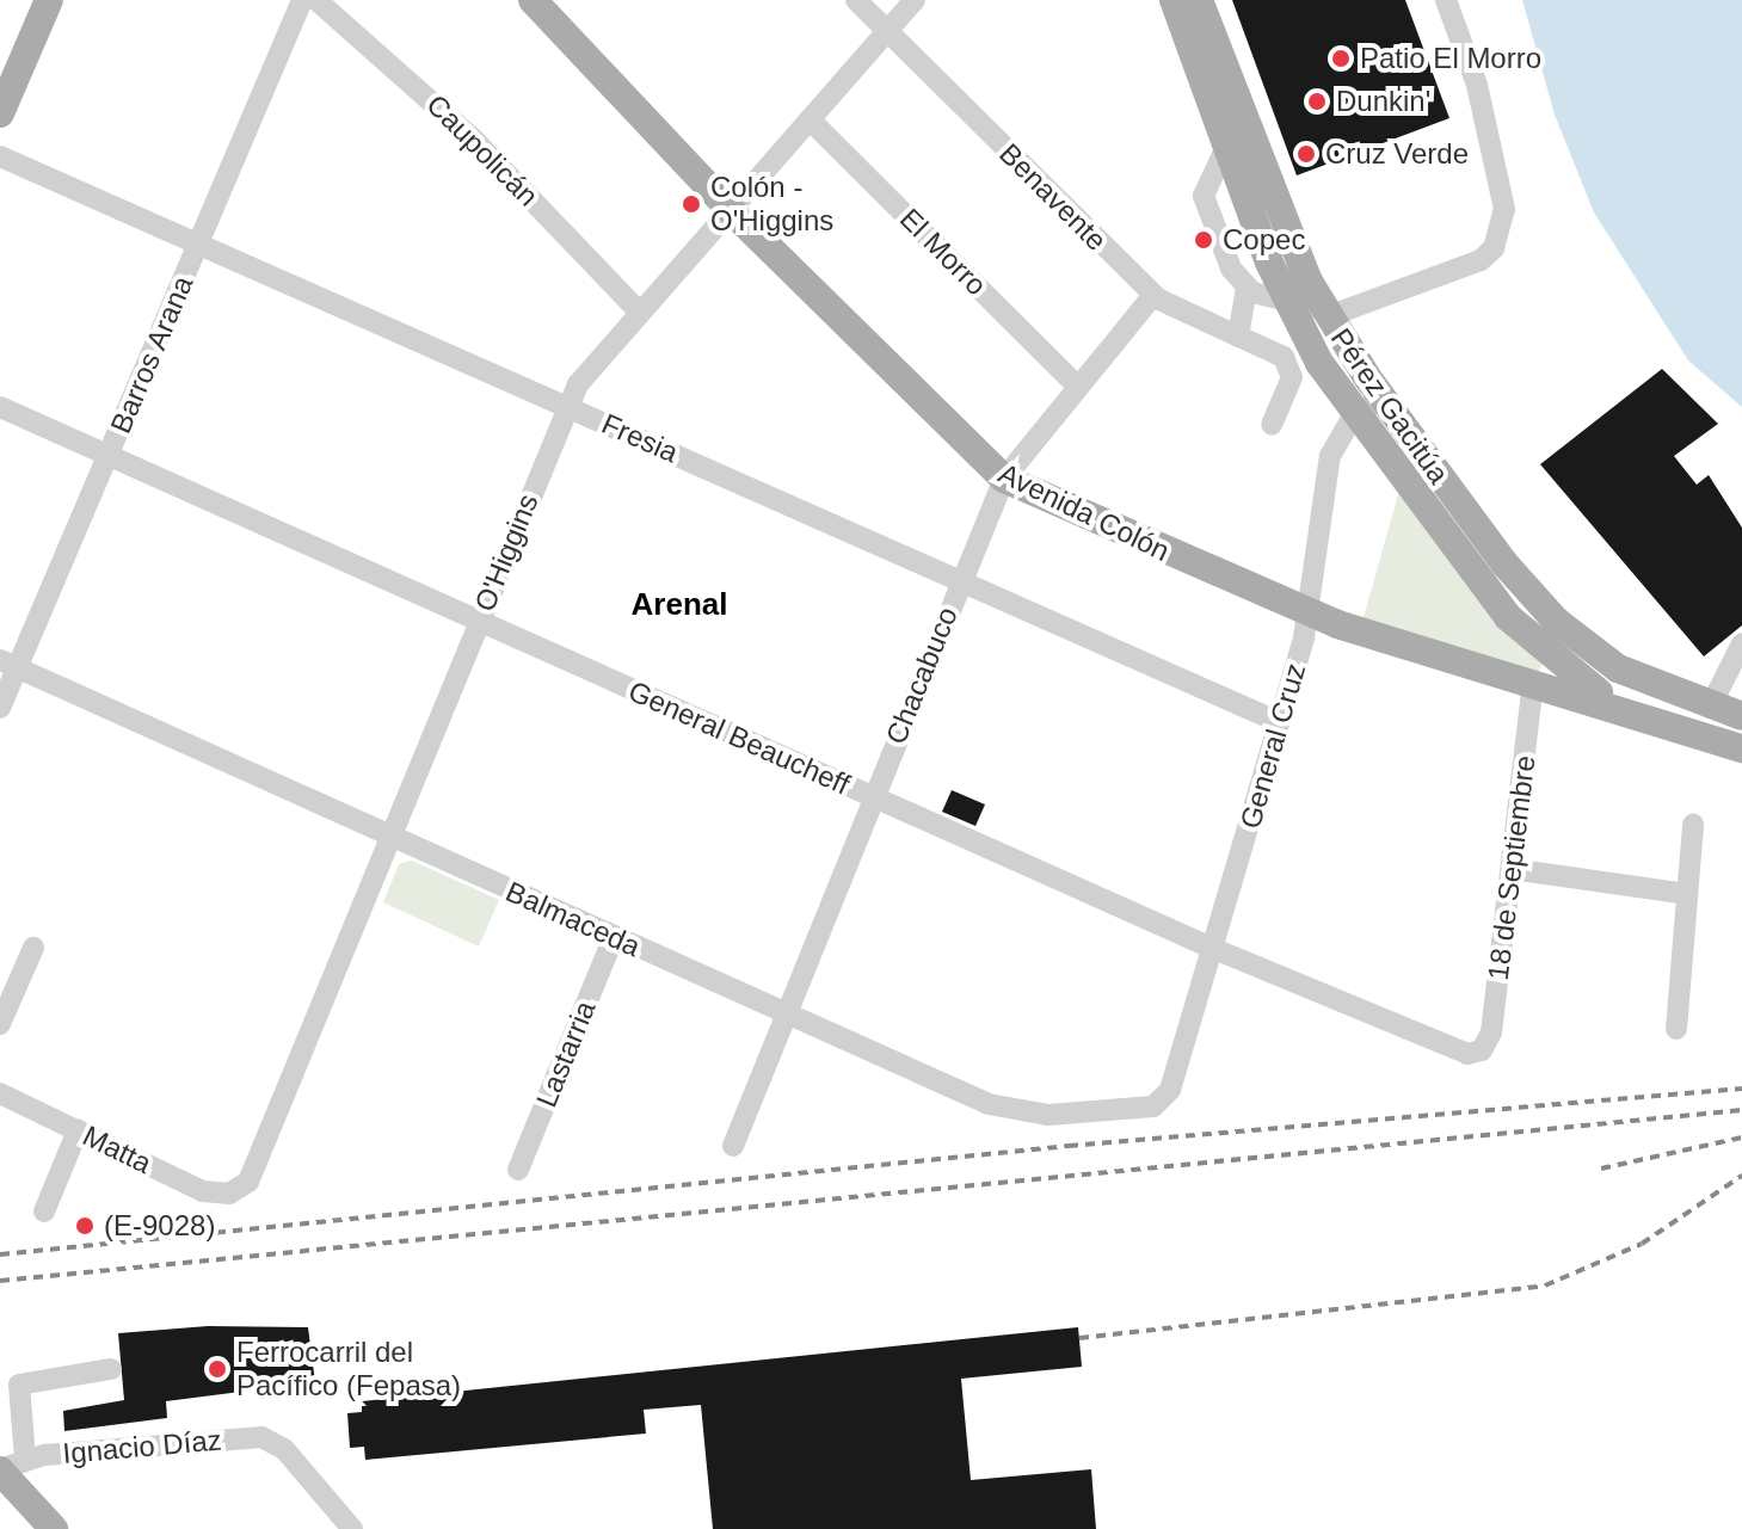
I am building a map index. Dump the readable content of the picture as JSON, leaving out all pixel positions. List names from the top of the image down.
{
  "streets": {
    "main road": ["Pérez Gacitúa", "Avenida Colón"],
    "street": [
      "Caupolicán",
      "Benavente",
      "El Morro",
      "Barros Arana",
      "Fresia",
      "O'Higgins",
      "Chacabuco",
      "General Beaucheff",
      "General Cruz",
      "18 de Septiembre",
      "Balmaceda",
      "Lastarria",
      "Matta",
      "Ignacio Díaz"
    ]
  },
  "crossings": [
    ["Caupolicán", "O'Higgins"],
    ["Benavente", "O'Higgins"],
    ["Benavente", "Chacabuco"],
    ["El Morro", "O'Higgins"],
    ["El Morro", "Chacabuco"],
    ["Barros Arana", "Fresia"],
    ["Barros Arana", "General Beaucheff"],
    ["Barros Arana", "Balmaceda"],
    ["Pérez Gacitúa", "Avenida Colón"],
    ["Pérez Gacitúa", "General Cruz"],
    ["Fresia", "O'Higgins"],
    ["Fresia", "Chacabuco"],
    ["Fresia", "General Cruz"],
    ["Avenida Colón", "O'Higgins"],
    ["Avenida Colón", "Chacabuco"],
    ["Avenida Colón", "General Cruz"],
    ["Avenida Colón", "18 de Septiembre"],
    ["O'Higgins", "General Beaucheff"],
    ["O'Higgins", "Balmaceda"],
    ["O'Higgins", "Matta"],
    ["Chacabuco", "General Beaucheff"],
    ["Chacabuco", "Balmaceda"],
    ["General Beaucheff", "General Cruz"],
    ["General Beaucheff", "18 de Septiembre"],
    ["General Cruz", "Balmaceda"],
    ["Balmaceda", "Lastarria"]
  ],
  "districts": ["Arenal"],
  "places": [
    "Patio El Morro",
    "Dunkin'",
    "Cruz Verde",
    "Colón - O'Higgins",
    "Copec",
    "(E-9028)",
    "Ferrocarril del Pacífico (Fepasa)"
  ]
}
